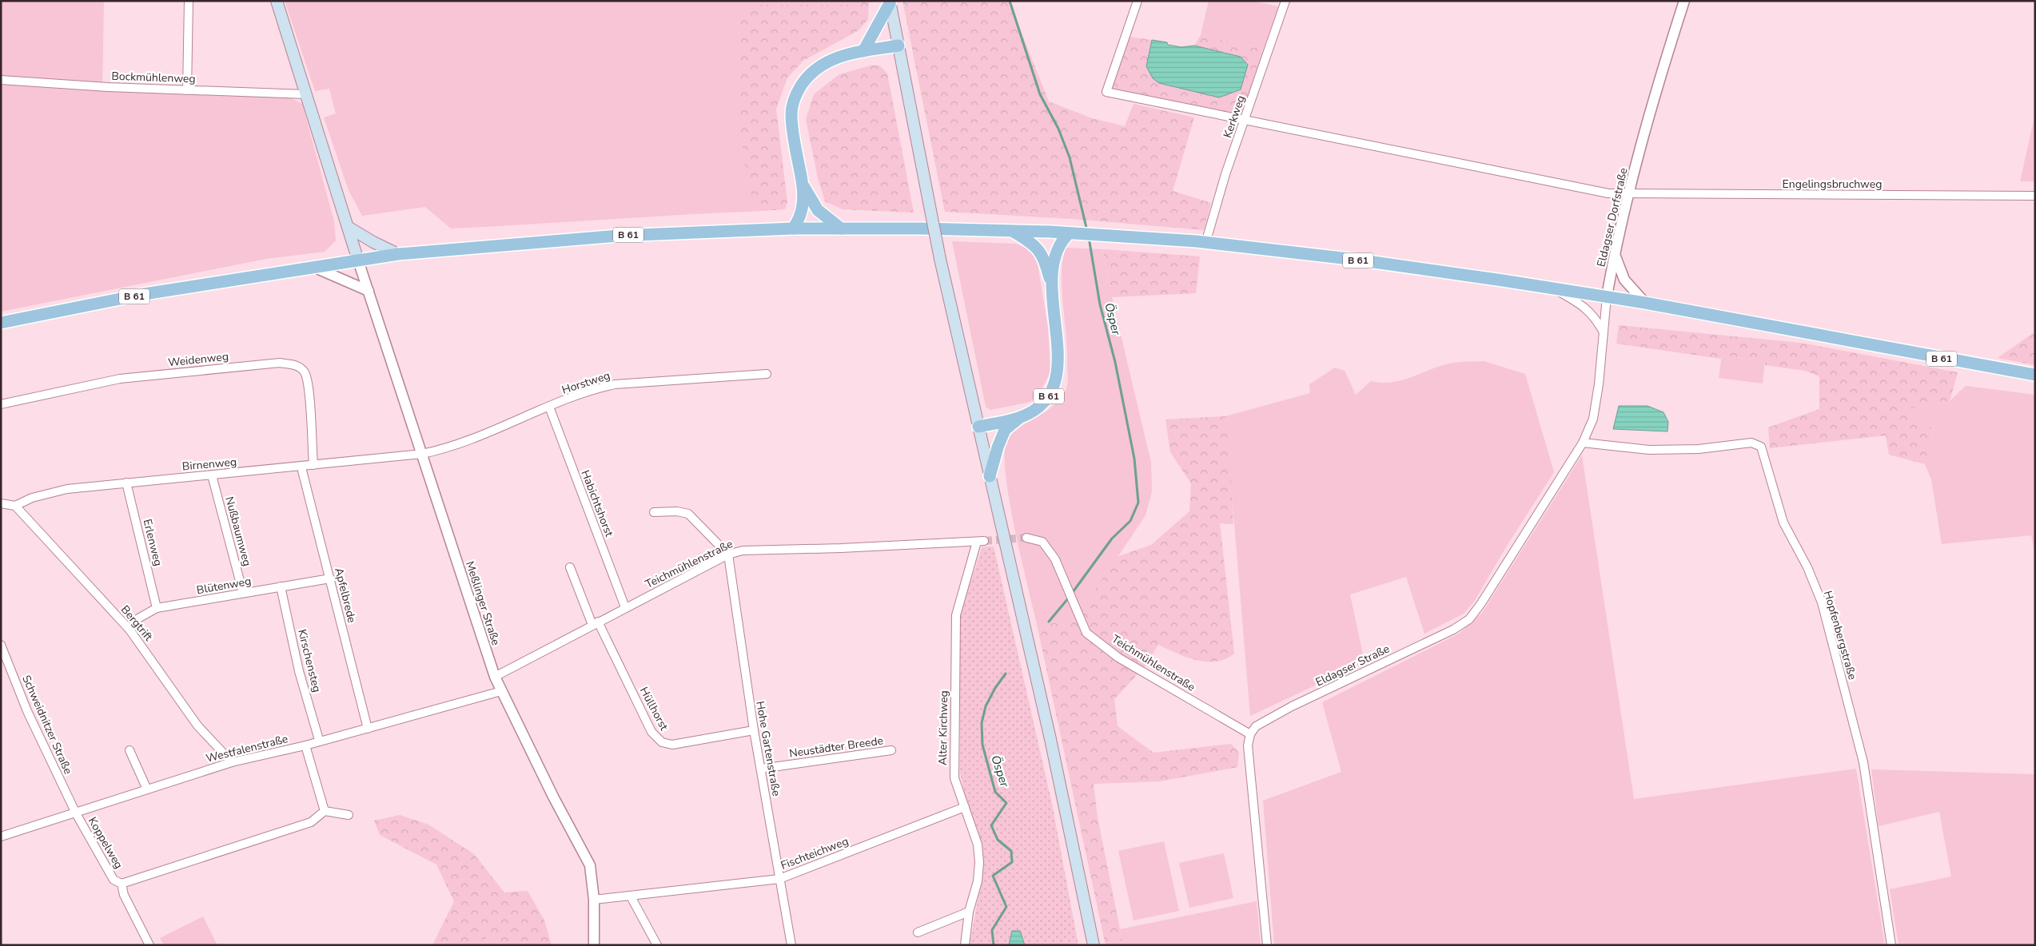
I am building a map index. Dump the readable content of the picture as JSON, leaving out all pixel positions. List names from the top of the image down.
{
  "streets": {
    "main road": ["B 61"],
    "street": [
      "Bockmühlenweg",
      "Kerkweg",
      "Engelingsbruchweg",
      "Eldagser Dorfstraße",
      "Weidenweg",
      "Horstweg",
      "Birnenweg",
      "Habichtshorst",
      "Nußbaumweg",
      "Erlenweg",
      "Teichmühlenstraße",
      "Blütenweg",
      "Apfelbrede",
      "Meßlinger Straße",
      "Bergtrift",
      "Hopfenbergstraße",
      "Kirschensteg",
      "Eldagser Straße",
      "Hüllhorst",
      "Schweidnitzer Straße",
      "Alter Kirchweg",
      "Neustädter Breede",
      "Westfalenstraße",
      "Hohe Gartenstraße",
      "Koppelweg",
      "Fischteichweg"
    ]
  },
  "crossings": [
    ["Kerkweg", "Engelingsbruchweg"],
    ["Kerkweg", "B 61"],
    ["Engelingsbruchweg", "Eldagser Dorfstraße"],
    ["Eldagser Dorfstraße", "B 61"],
    ["Eldagser Dorfstraße", "Hopfenbergstraße"],
    ["Eldagser Dorfstraße", "Eldagser Straße"],
    ["B 61", "Meßlinger Straße"],
    ["Weidenweg", "Birnenweg"],
    ["Horstweg", "Birnenweg"],
    ["Horstweg", "Habichtshorst"],
    ["Horstweg", "Meßlinger Straße"],
    ["Birnenweg", "Nußbaumweg"],
    ["Birnenweg", "Erlenweg"],
    ["Birnenweg", "Apfelbrede"],
    ["Birnenweg", "Meßlinger Straße"],
    ["Birnenweg", "Bergtrift"],
    ["Habichtshorst", "Teichmühlenstraße"],
    ["Nußbaumweg", "Blütenweg"],
    ["Erlenweg", "Blütenweg"],
    ["Teichmühlenstraße", "Meßlinger Straße"],
    ["Teichmühlenstraße", "Eldagser Straße"],
    ["Teichmühlenstraße", "Hüllhorst"],
    ["Teichmühlenstraße", "Alter Kirchweg"],
    ["Teichmühlenstraße", "Hohe Gartenstraße"],
    ["Blütenweg", "Apfelbrede"],
    ["Blütenweg", "Bergtrift"],
    ["Blütenweg", "Kirschensteg"],
    ["Apfelbrede", "Westfalenstraße"],
    ["Meßlinger Straße", "Westfalenstraße"],
    ["Meßlinger Straße", "Fischteichweg"],
    ["Bergtrift", "Westfalenstraße"],
    ["Hopfenbergstraße", "Eldagser Straße"],
    ["Kirschensteg", "Westfalenstraße"],
    ["Hüllhorst", "Hohe Gartenstraße"],
    ["Schweidnitzer Straße", "Westfalenstraße"],
    ["Schweidnitzer Straße", "Koppelweg"],
    ["Alter Kirchweg", "Fischteichweg"],
    ["Neustädter Breede", "Hohe Gartenstraße"],
    ["Westfalenstraße", "Koppelweg"],
    ["Hohe Gartenstraße", "Fischteichweg"]
  ],
  "water": ["Ösper"]
}
